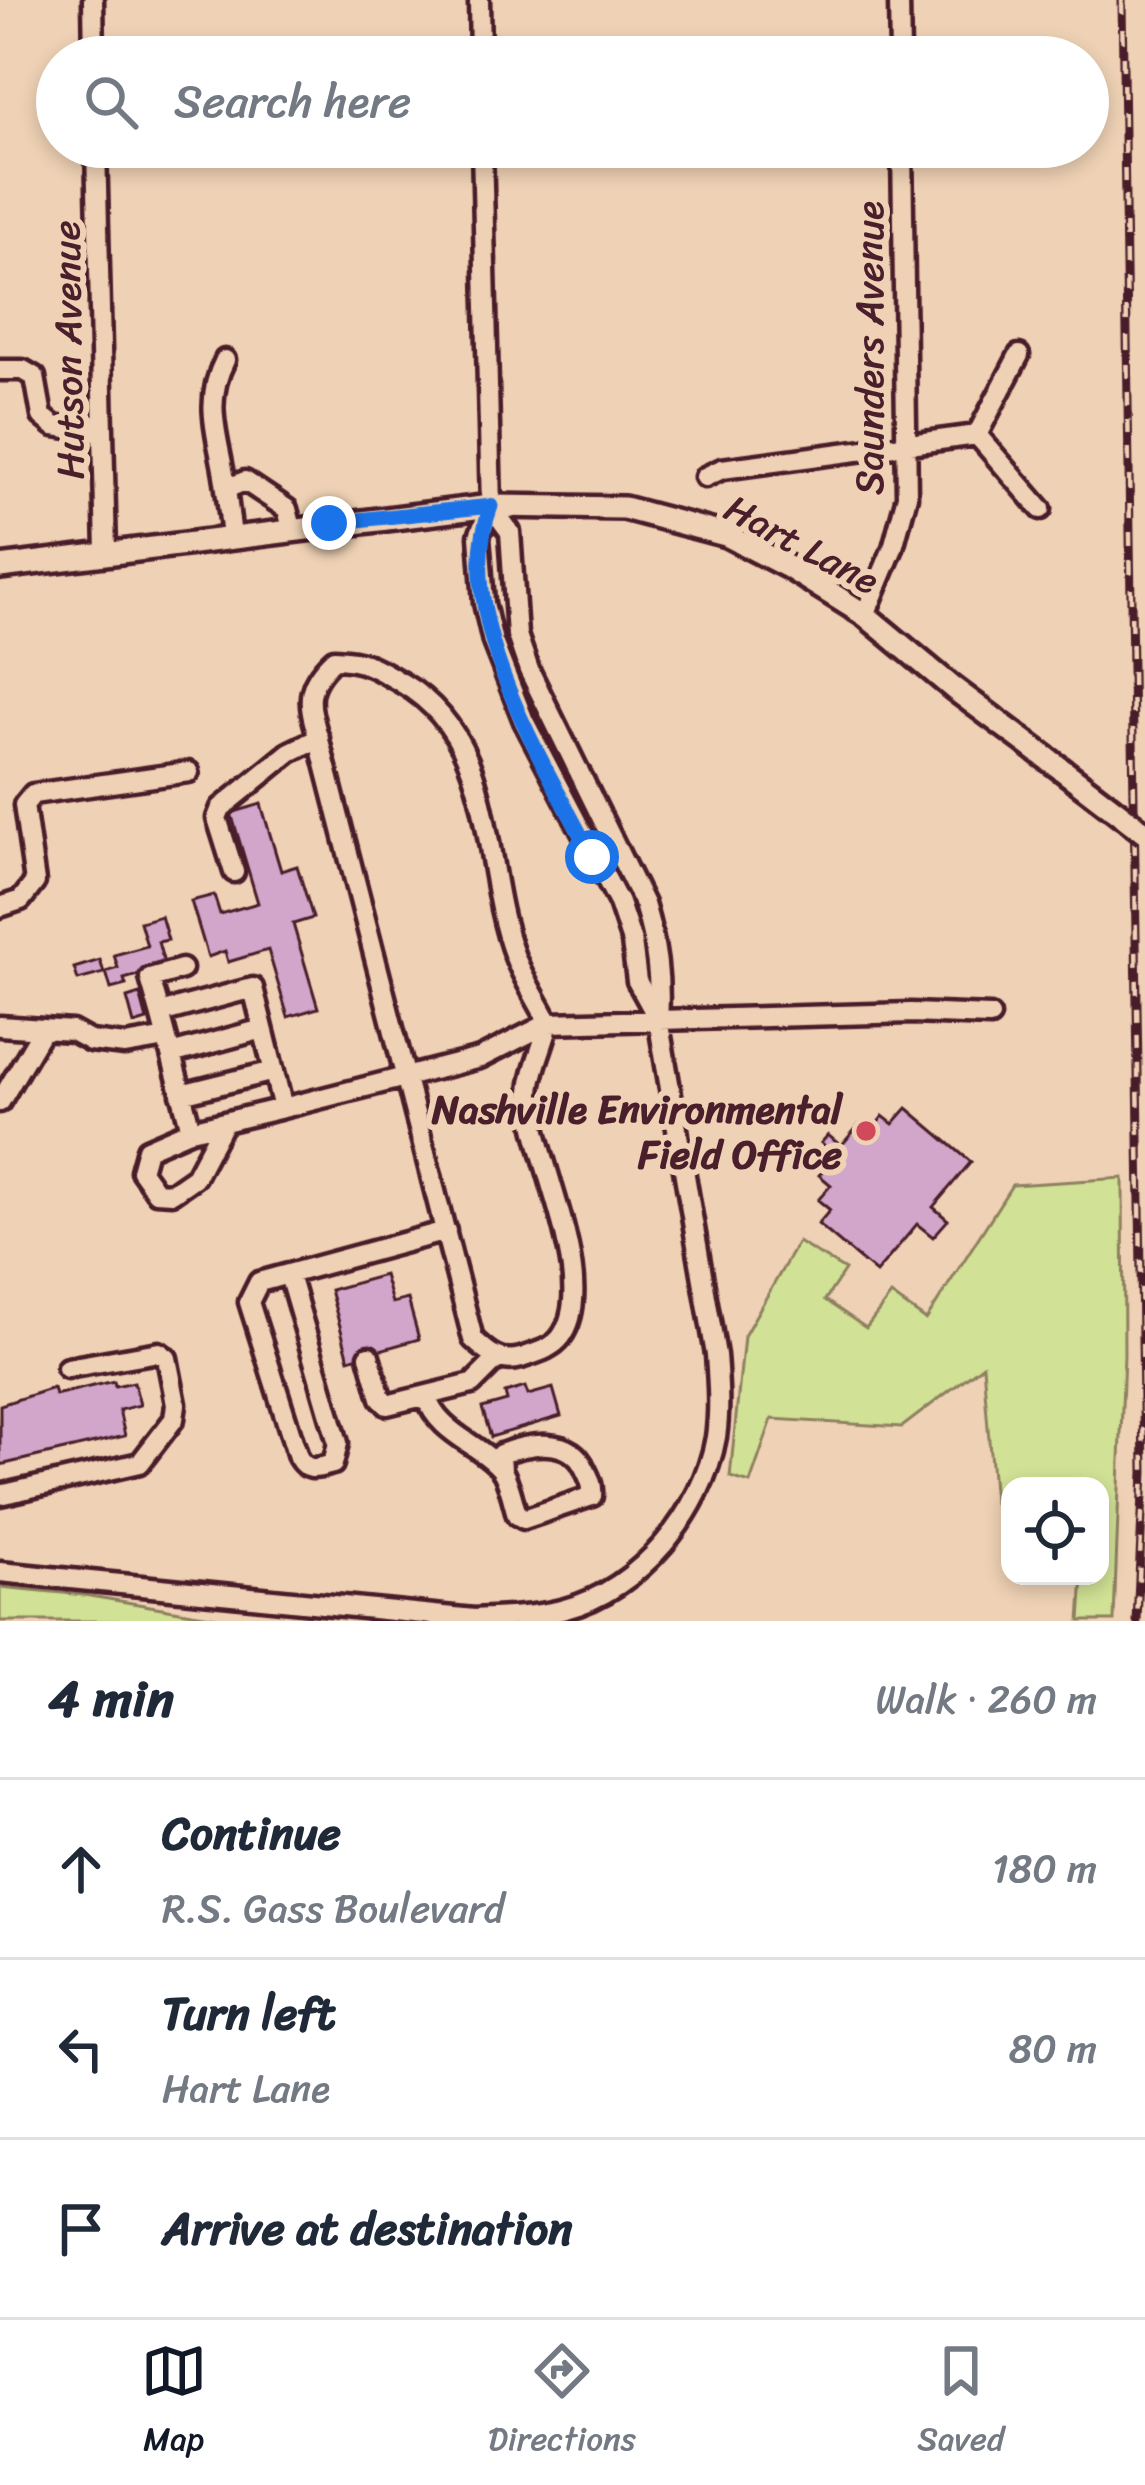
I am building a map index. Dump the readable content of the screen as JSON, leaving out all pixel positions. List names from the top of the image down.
{
  "streets": {
    "main road": ["Hart Lane"],
    "street": ["Saunders Avenue", "Hutson Avenue"]
  },
  "crossings": [
    ["Saunders Avenue", "Hart Lane"],
    ["Hutson Avenue", "Hart Lane"]
  ],
  "places": ["Nashville Environmental Field Office"],
  "page": {
    "search": "Search here",
    "heading": ["4 min", "Walk · 260 m"],
    "list": [
      ["Continue", "R.S. Gass Boulevard", "180 m"],
      ["Turn left", "Hart Lane", "80 m"],
      "Arrive at destination"
    ],
    "nav": ["Map", "Directions", "Saved"]
  }
}
